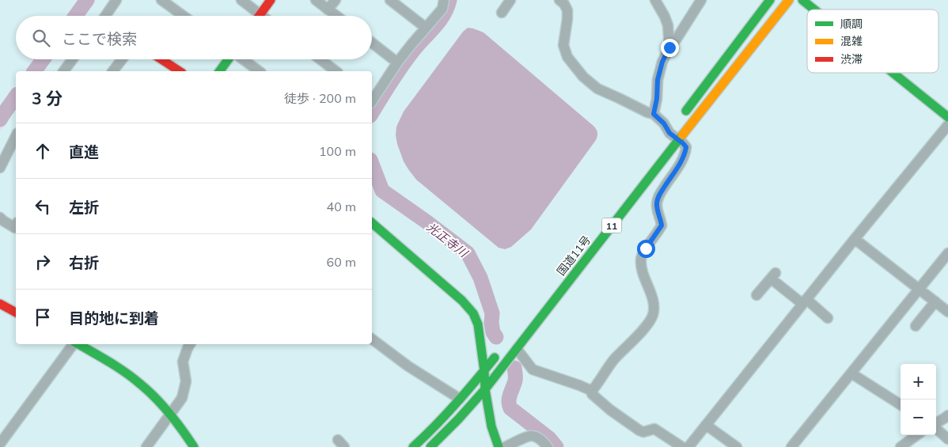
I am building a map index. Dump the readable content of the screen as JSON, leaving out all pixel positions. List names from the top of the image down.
{
  "streets": {
    "main road": ["11", "国道11号"]
  },
  "water": ["光正寺川"],
  "legend": ["順調", "混雑", "渋滞"],
  "page": {
    "search": "ここで検索",
    "heading": ["3 分", "徒歩 · 200 m"],
    "list": [
      ["直進", "100 m"],
      ["左折", "40 m"],
      ["右折", "60 m"],
      "目的地に到着"
    ],
    "map_buttons": ["+", "−"]
  }
}
